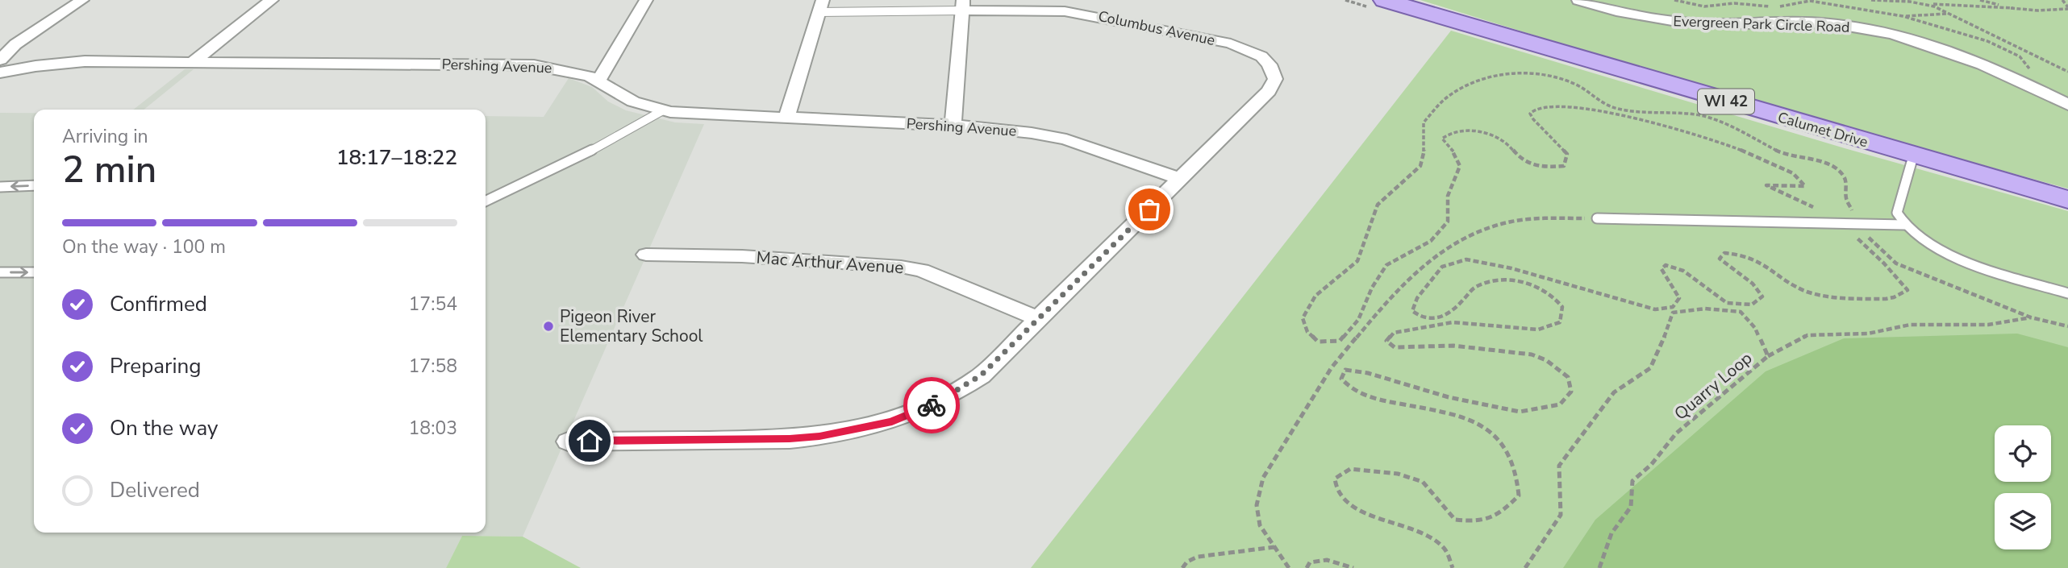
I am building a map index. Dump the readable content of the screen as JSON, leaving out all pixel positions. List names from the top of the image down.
{
  "streets": {
    "main road": ["WI 42", "Calumet Drive"],
    "street": [
      "Evergreen Park Circle Road",
      "Columbus Avenue",
      "Pershing Avenue",
      "Mac Arthur Avenue"
    ],
    "path": ["Quarry Loop"]
  },
  "crossings": [
    ["Columbus Avenue", "Pershing Avenue"]
  ],
  "places": ["Pigeon River Elementary School"],
  "page": {
    "heading": ["2 min", "Arriving in", "18:17–18:22"],
    "bar": "On the way · 100 m",
    "list": [
      ["Confirmed", "17:54"],
      ["Preparing", "17:58"],
      ["On the way", "18:03"],
      "Delivered"
    ]
  }
}
